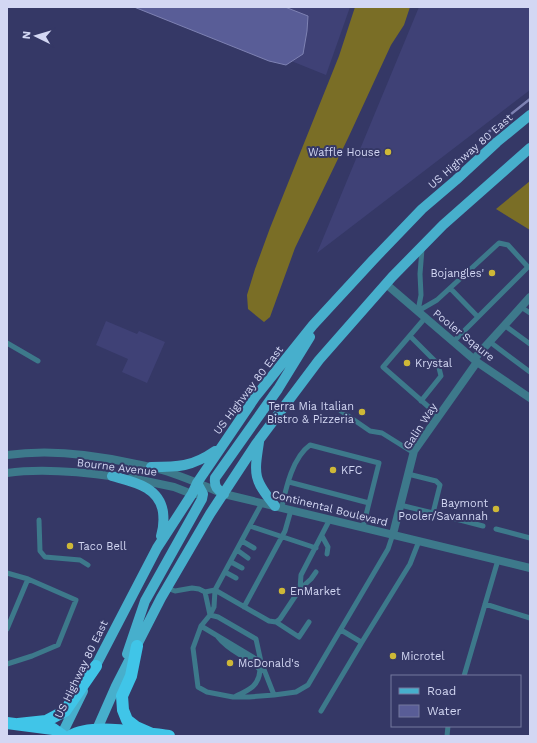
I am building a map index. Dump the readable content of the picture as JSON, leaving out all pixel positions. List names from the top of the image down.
{
  "streets": {
    "main road": ["US Highway 80 East"],
    "street": [
      "Pooler Sqaure",
      "Galin Way",
      "Bourne Avenue",
      "Continental Boulevard"
    ]
  },
  "crossings": [
    ["US Highway 80 East", "Bourne Avenue"],
    ["US Highway 80 East", "Continental Boulevard"],
    ["Pooler Sqaure", "Galin Way"],
    ["Galin Way", "Continental Boulevard"],
    ["Bourne Avenue", "Continental Boulevard"]
  ],
  "places": [
    "Waffle House",
    "Bojangles'",
    "Krystal",
    "Terra Mia Italian Bistro & Pizzeria",
    "KFC",
    "Baymont Pooler/Savannah",
    "Taco Bell",
    "EnMarket",
    "Microtel",
    "McDonald's"
  ],
  "legend": ["Road", "Water"],
  "north": "left"
}
